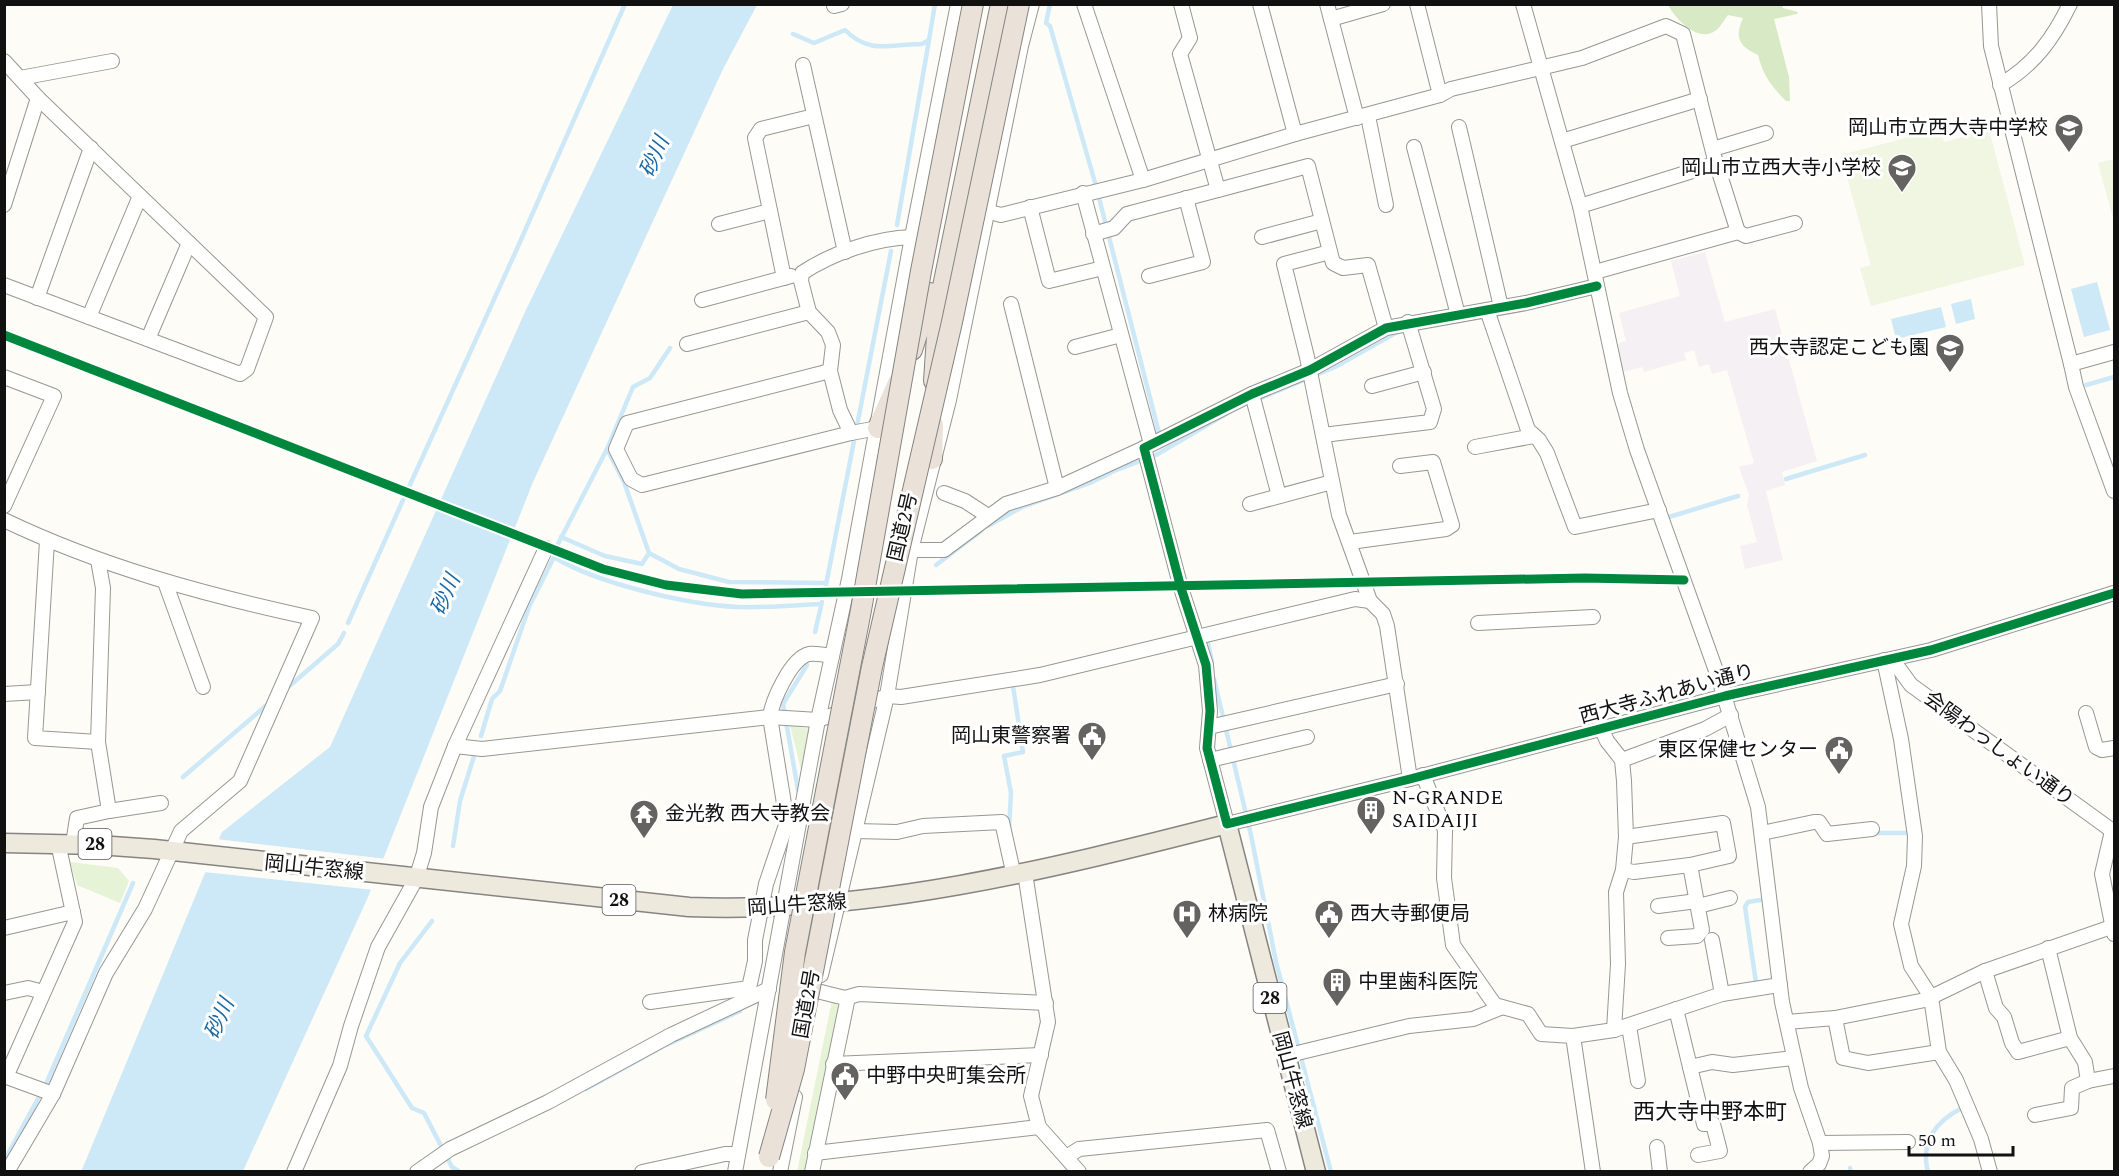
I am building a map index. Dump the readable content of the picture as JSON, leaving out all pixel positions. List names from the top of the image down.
{
  "streets": {
    "highway": ["国道2号"],
    "main road": ["28", "岡山牛窓線"],
    "street": ["西大寺ふれあい通り", "会陽わっしょい通り"]
  },
  "crossings": [
    ["西大寺ふれあい通り", "会陽わっしょい通り"],
    ["西大寺ふれあい通り", "岡山牛窓線"]
  ],
  "districts": ["西大寺中野本町"],
  "water": ["砂川"],
  "places": {
    "school or university": ["岡山市立西大寺中学校", "岡山市立西大寺小学校", "西大寺認定こども園"],
    "public building": [
      "岡山東警察署",
      "東区保健センター",
      "西大寺郵便局",
      "中野中央町集会所"
    ],
    "building": ["N-GRANDE SAIDAIJI", "中里歯科医院"],
    "temple": ["金光教 西大寺教会"],
    "hospital": ["林病院"]
  },
  "scale_bar": "50 m"
}
